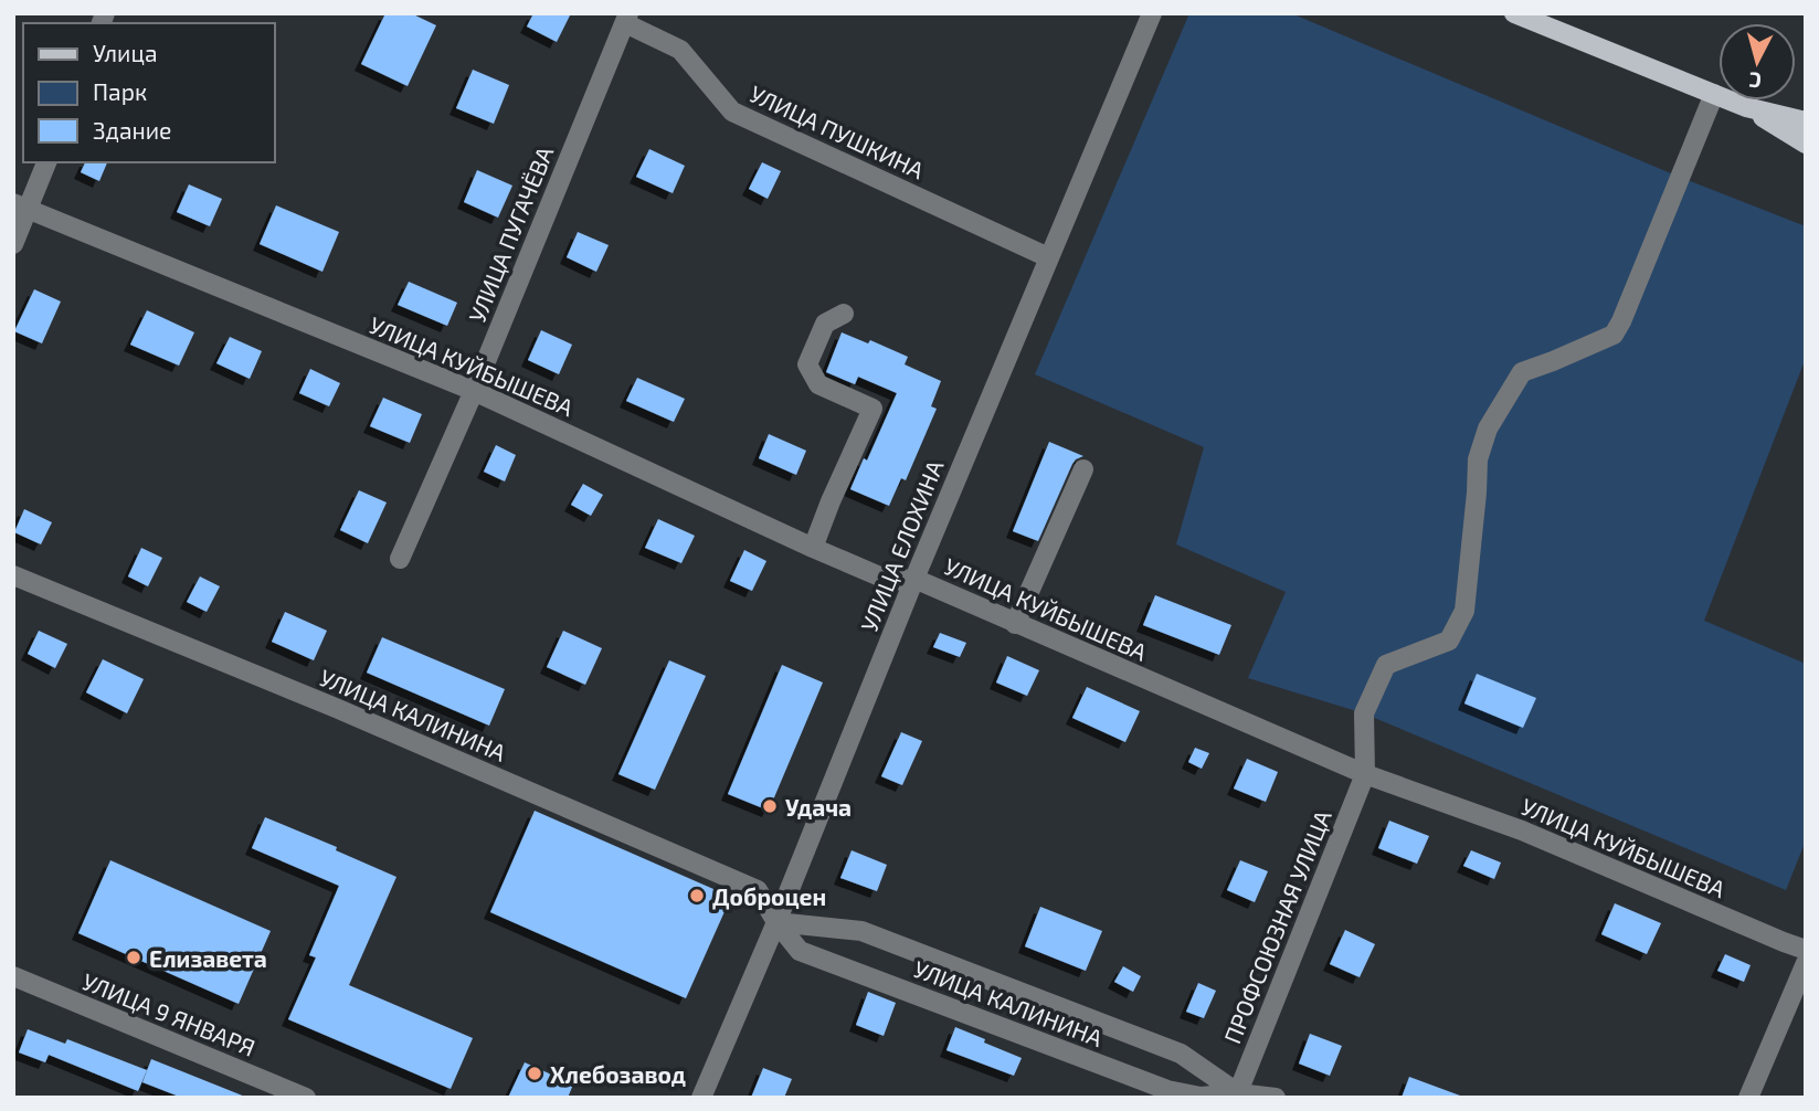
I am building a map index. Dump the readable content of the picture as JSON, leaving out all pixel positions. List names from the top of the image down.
{
  "streets": {
    "street": [
      "УЛИЦА ПУШКИНА",
      "УЛИЦА ПУГАЧЁВА",
      "УЛИЦА КУЙБЫШЕВА",
      "УЛИЦА ЕЛОХИНА",
      "УЛИЦА КАЛИНИНА",
      "ПРОФСОЮЗНАЯ УЛИЦА",
      "УЛИЦА 9 ЯНВАРЯ"
    ]
  },
  "crossings": [
    ["УЛИЦА ПУШКИНА", "УЛИЦА ПУГАЧЁВА"],
    ["УЛИЦА ПУШКИНА", "УЛИЦА ЕЛОХИНА"],
    ["УЛИЦА ПУГАЧЁВА", "УЛИЦА КУЙБЫШЕВА"],
    ["УЛИЦА КУЙБЫШЕВА", "УЛИЦА ЕЛОХИНА"],
    ["УЛИЦА КУЙБЫШЕВА", "ПРОФСОЮЗНАЯ УЛИЦА"],
    ["УЛИЦА ЕЛОХИНА", "УЛИЦА КАЛИНИНА"],
    ["УЛИЦА КАЛИНИНА", "ПРОФСОЮЗНАЯ УЛИЦА"]
  ],
  "places": [
    "Удача",
    "Доброцен",
    "Елизавета",
    "Хлебозавод"
  ],
  "legend": ["Улица", "Парк", "Здание"],
  "north": "bottom"
}
